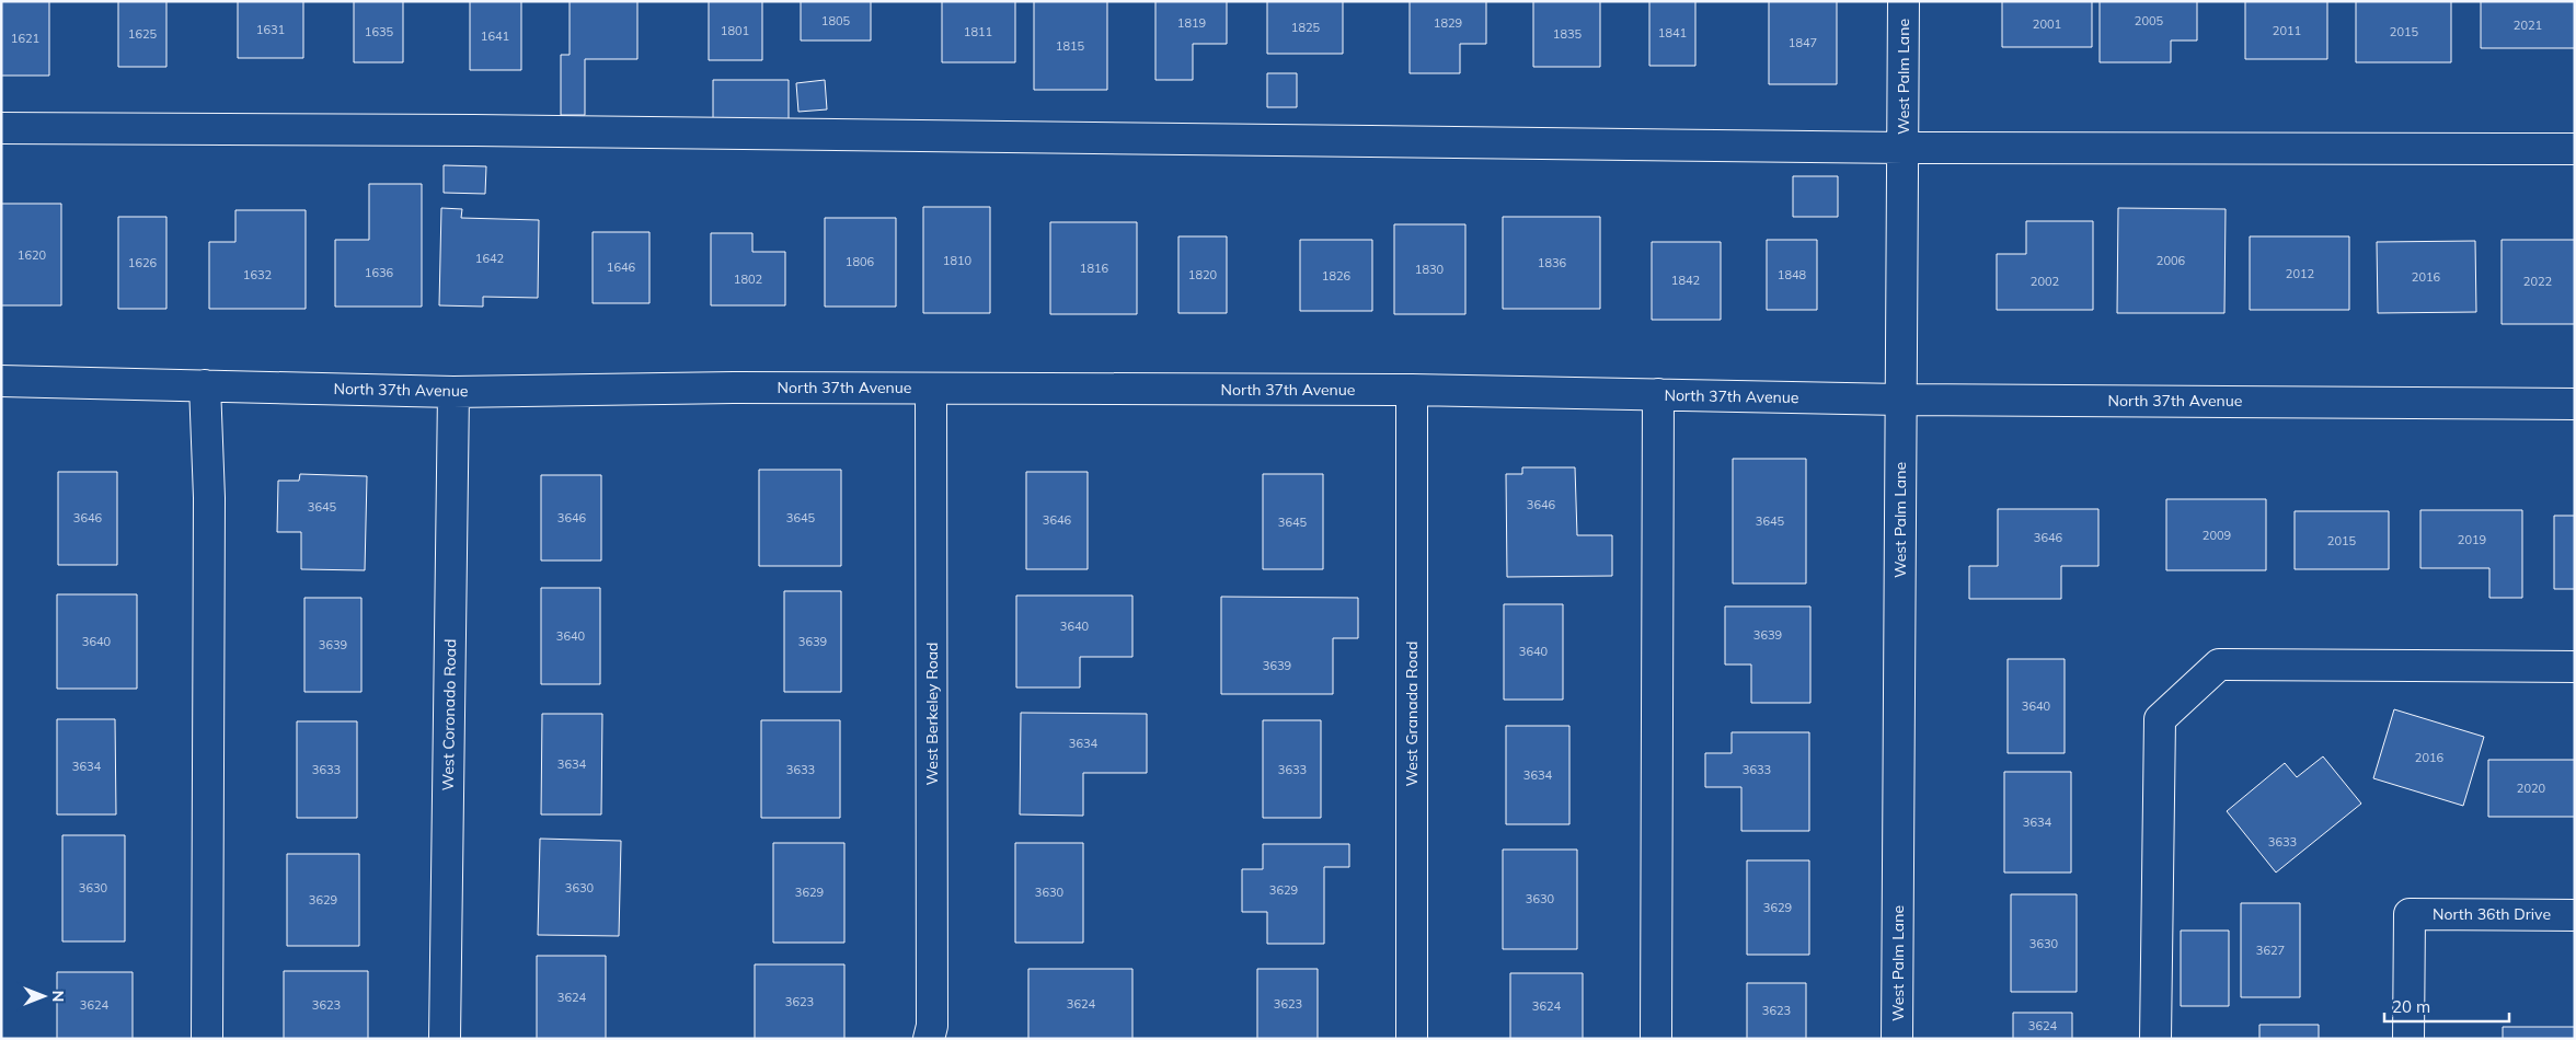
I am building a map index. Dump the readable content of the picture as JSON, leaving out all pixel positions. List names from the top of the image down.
{
  "streets": {
    "street": [
      "West Palm Lane",
      "North 37th Avenue",
      "West Berkeley Road",
      "West Granada Road",
      "West Coronado Road",
      "North 36th Drive"
    ]
  },
  "crossings": [
    ["West Palm Lane", "North 37th Avenue"],
    ["North 37th Avenue", "West Berkeley Road"],
    ["North 37th Avenue", "West Granada Road"],
    ["North 37th Avenue", "West Coronado Road"]
  ],
  "house_numbers": [
    "1805",
    "2005",
    "1819",
    "1829",
    "2001",
    "2021",
    "1825",
    "1631",
    "1801",
    "2011",
    "1635",
    "1811",
    "2015",
    "1841",
    "1625",
    "1835",
    "1641",
    "1621",
    "1847",
    "1815",
    "1620",
    "1642",
    "1810",
    "2006",
    "1806",
    "1626",
    "1836",
    "1646",
    "1816",
    "1830",
    "1636",
    "2012",
    "1632",
    "1820",
    "1848",
    "1826",
    "2016",
    "1802",
    "1842",
    "2002",
    "2022",
    "3646",
    "3645",
    "3646",
    "3646",
    "3645",
    "3646",
    "3645",
    "3645",
    "2009",
    "3646",
    "2019",
    "2015",
    "3640",
    "3639",
    "3640",
    "3640",
    "3639",
    "3639",
    "3640",
    "3639",
    "3640",
    "3634",
    "2016",
    "3634",
    "3634",
    "3633",
    "3633",
    "3633",
    "3633",
    "3634",
    "2020",
    "3634",
    "3633",
    "3630",
    "3630",
    "3629",
    "3629",
    "3630",
    "3630",
    "3629",
    "3629",
    "3630",
    "3627",
    "3624",
    "3623",
    "3624",
    "3623",
    "3624",
    "3623",
    "3624",
    "3623",
    "3624"
  ],
  "scale_bar": "20 m",
  "north": "right"
}
